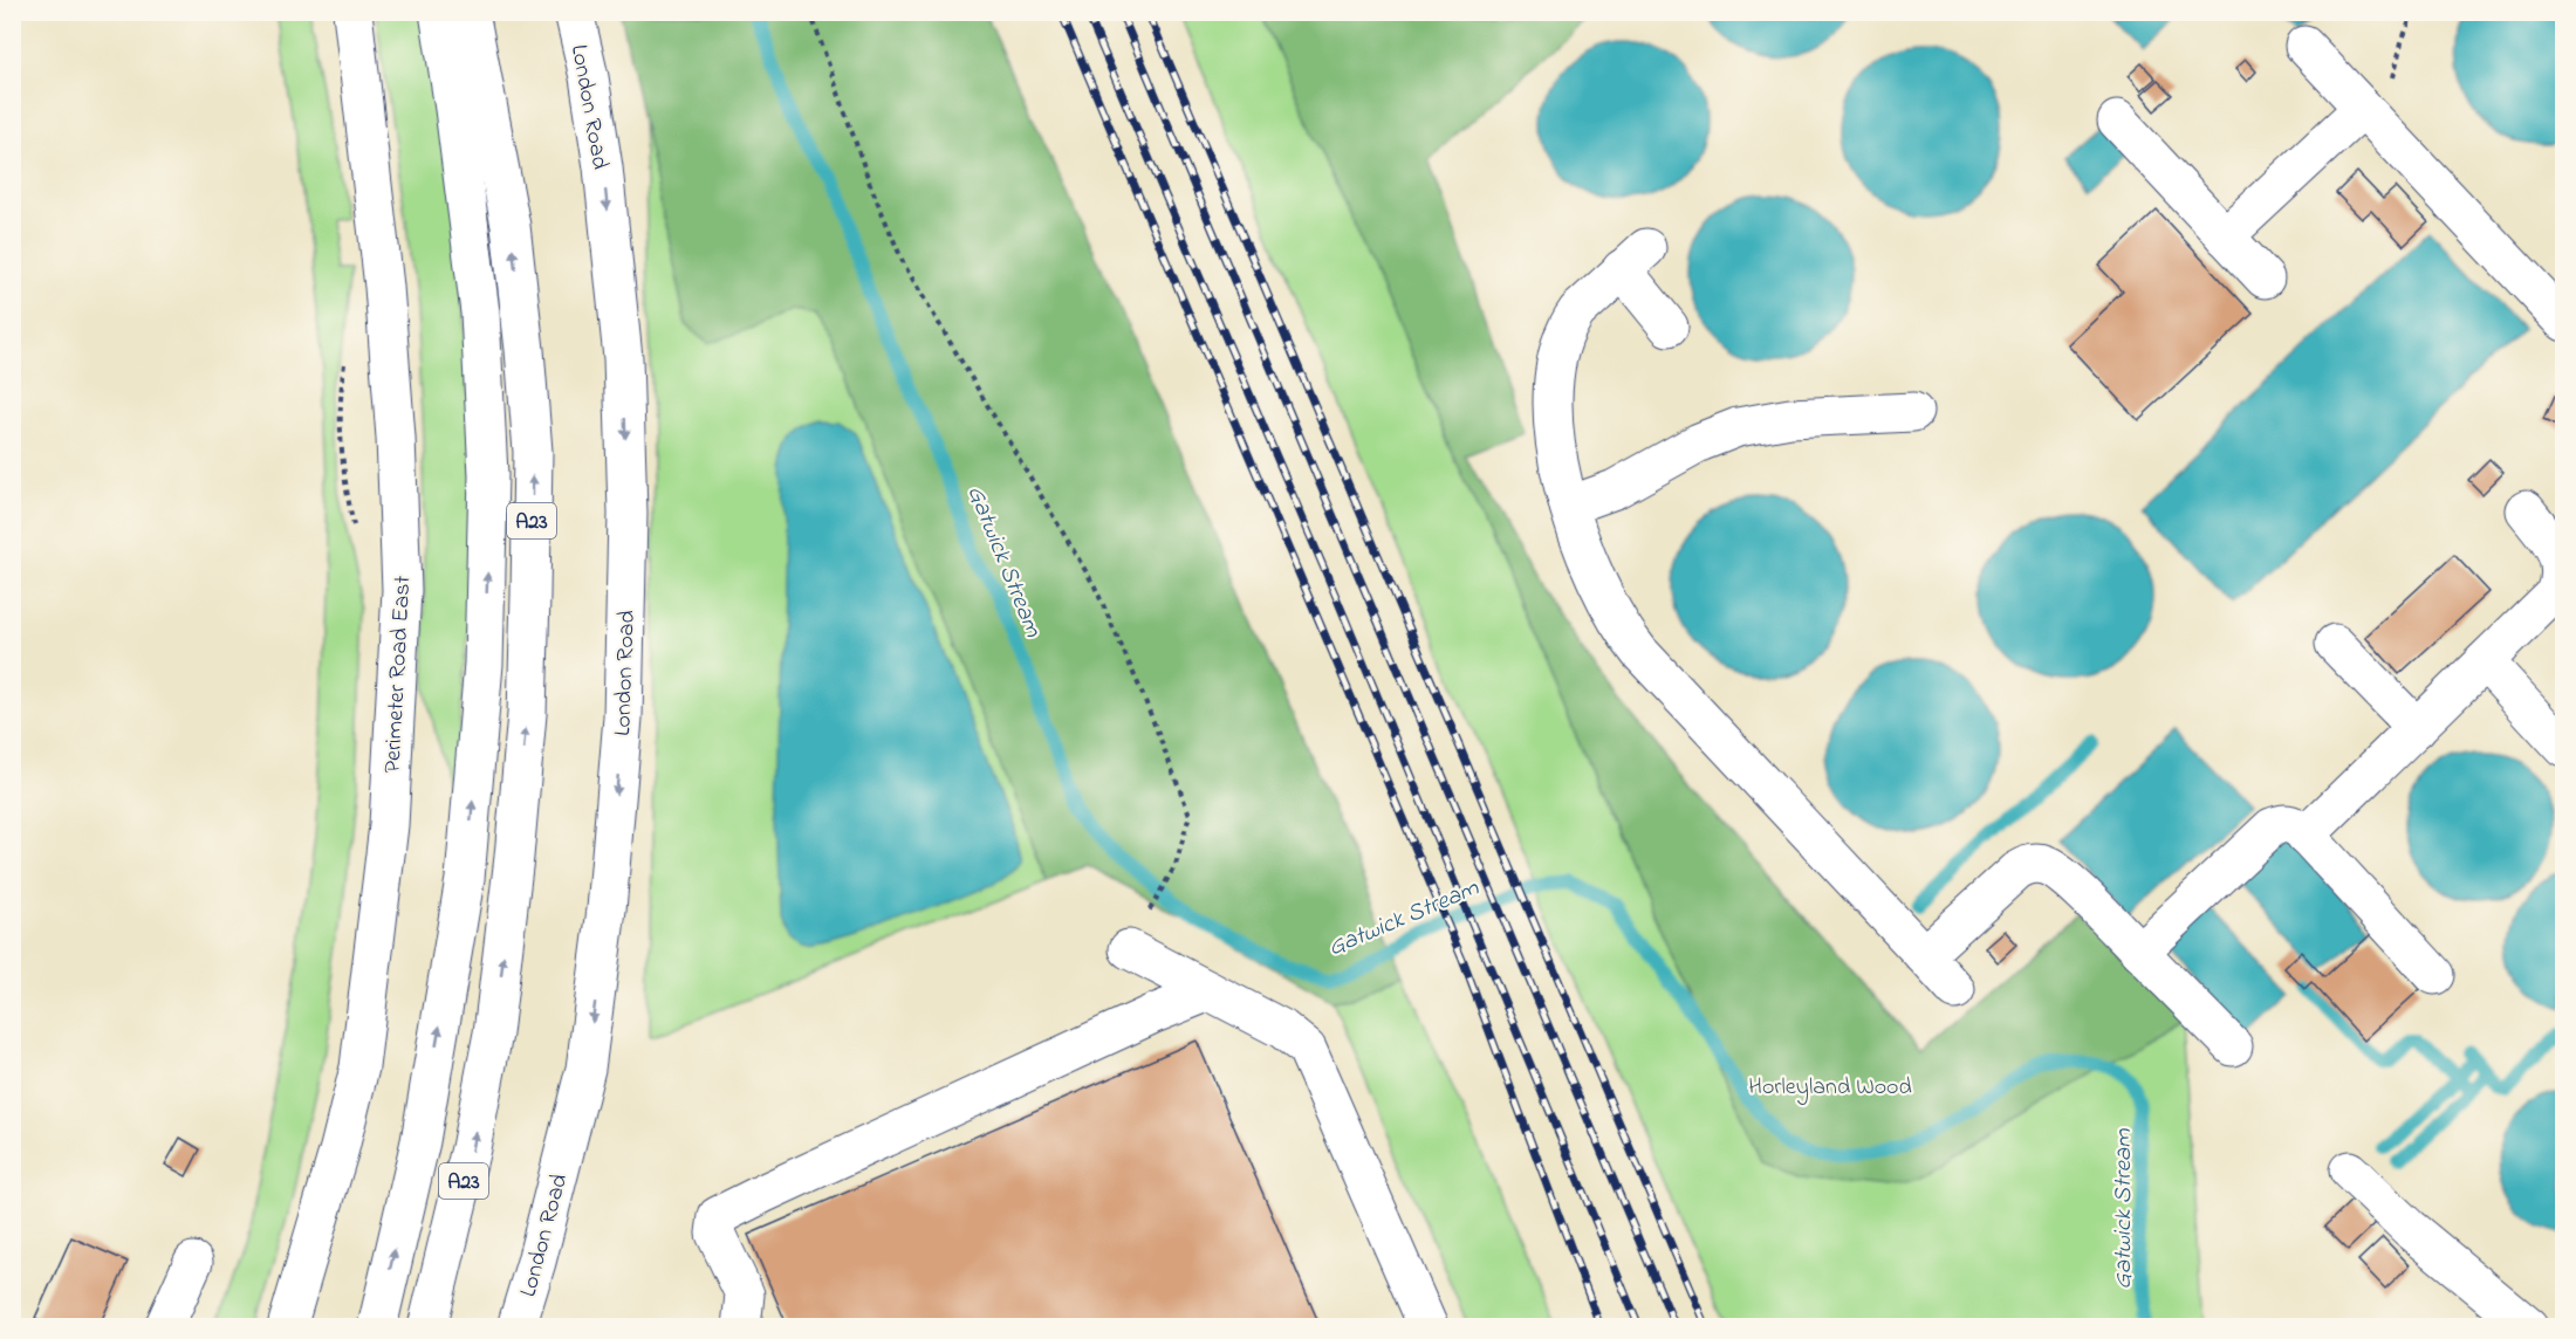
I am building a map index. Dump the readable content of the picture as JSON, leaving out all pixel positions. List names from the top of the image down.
{
  "streets": {
    "main road": ["London Road", "A23", "Perimeter Road East"]
  },
  "water": ["Gatwick Stream"],
  "parks": ["Horleyland Wood"]
}
